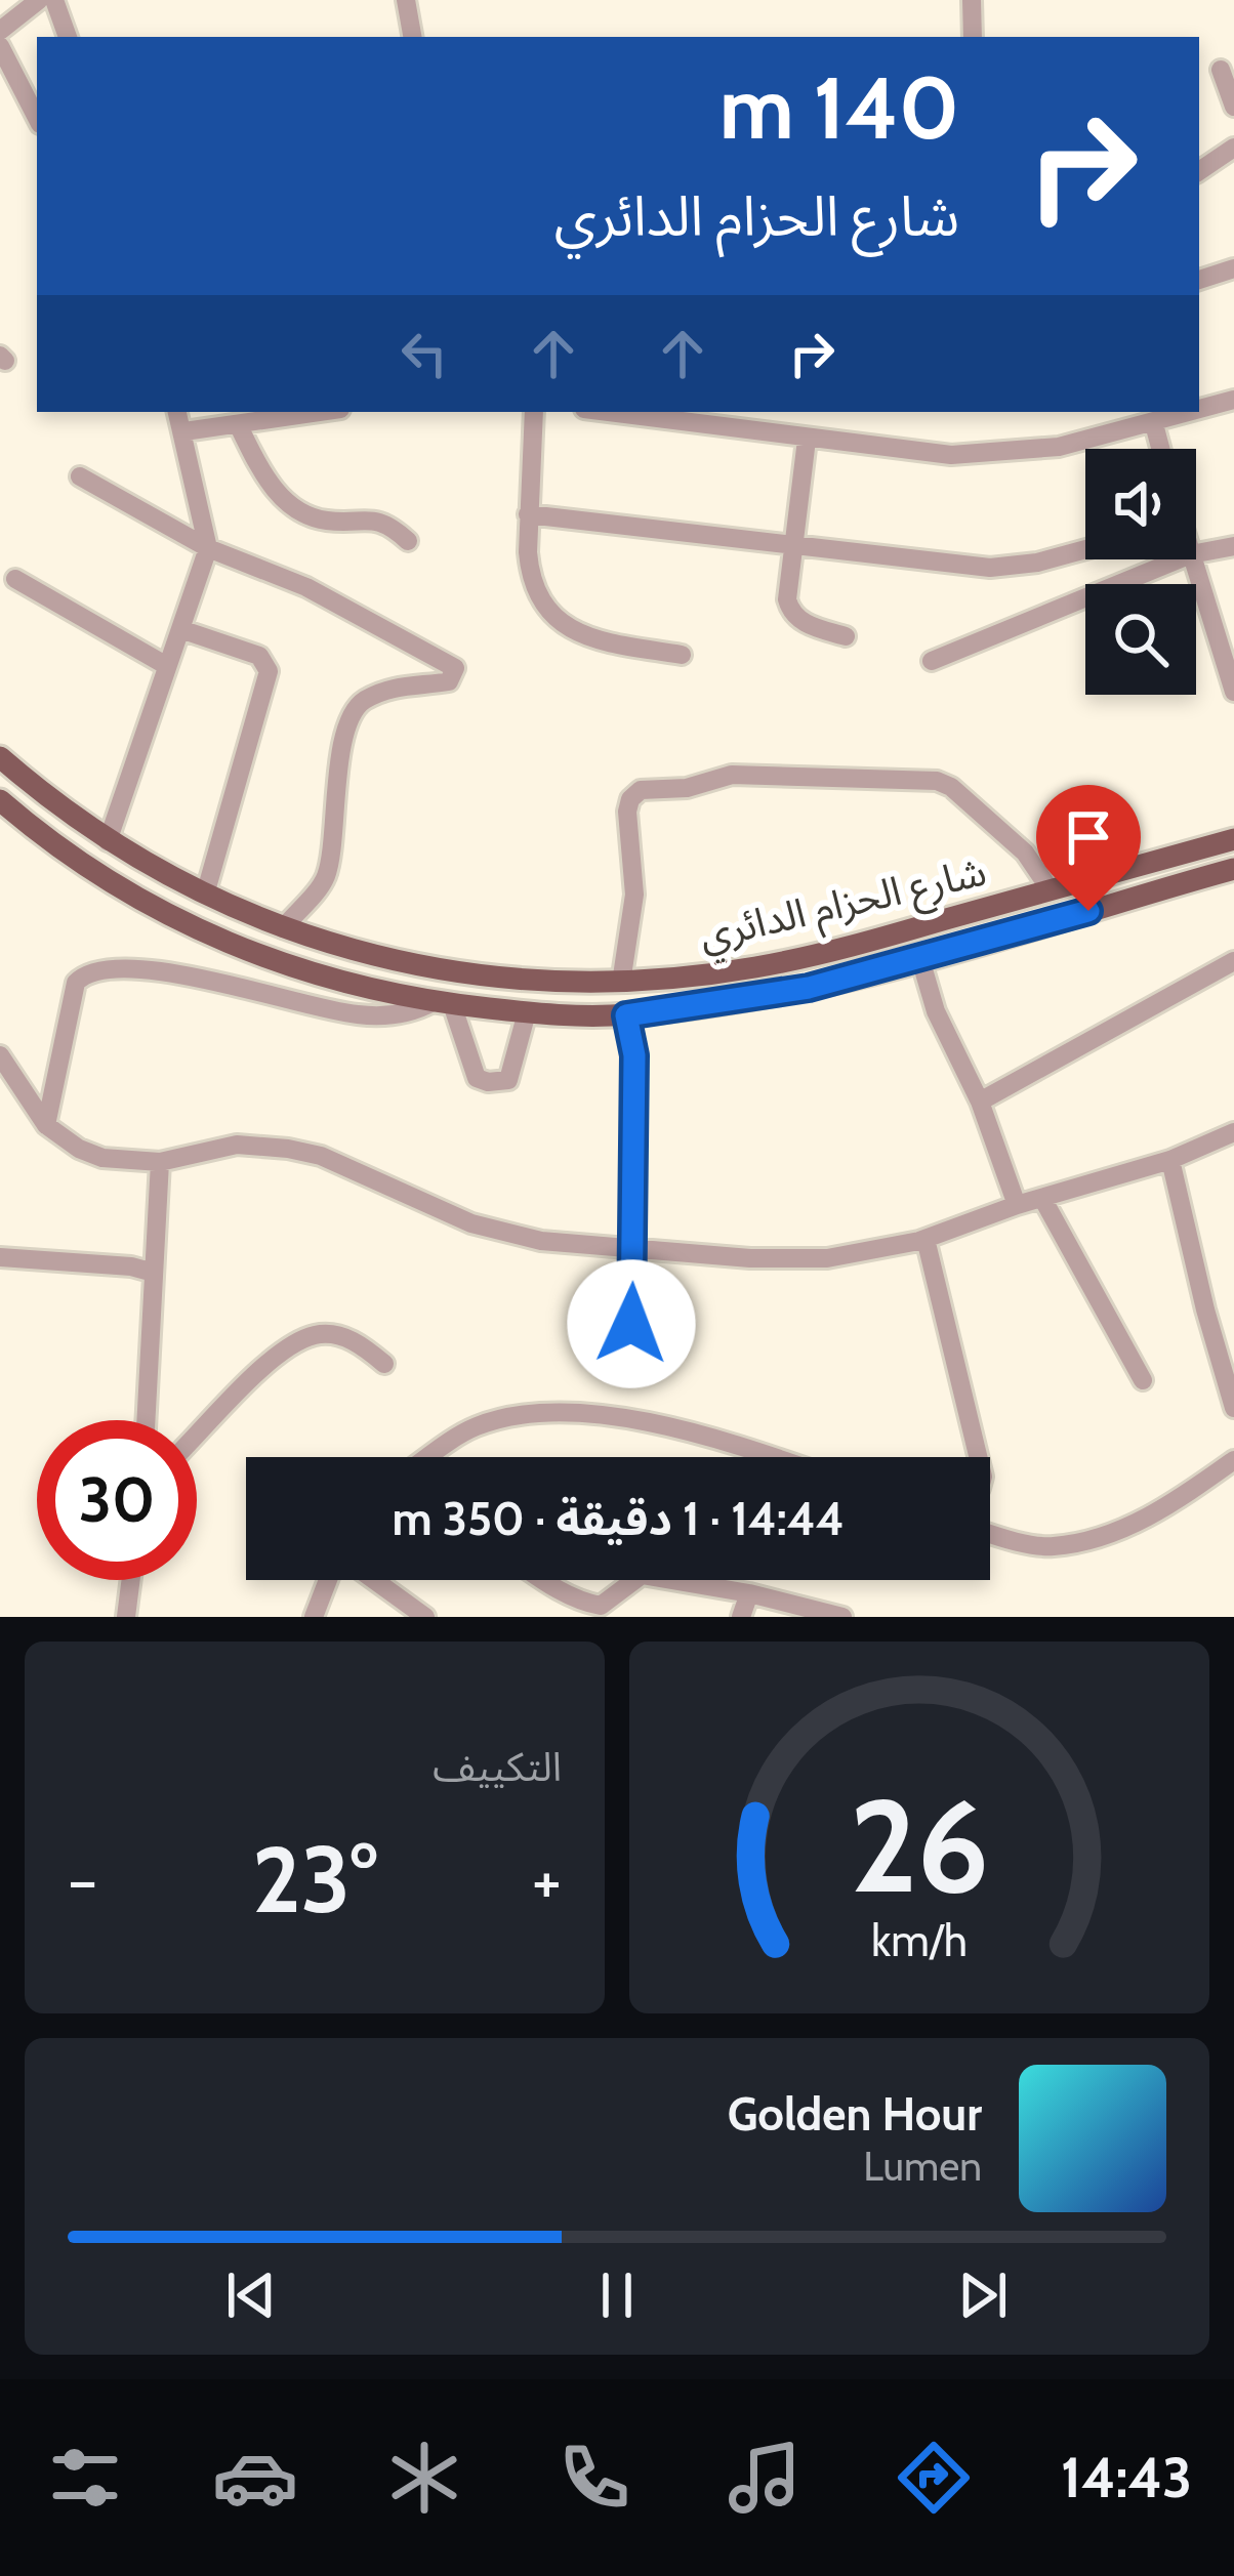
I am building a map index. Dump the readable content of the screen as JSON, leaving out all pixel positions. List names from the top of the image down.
{
  "streets": {
    "main road": ["شارع الحزام الدائري"]
  },
  "page": {
    "turn": ["140 m", "شارع الحزام الدائري"],
    "limit": "30",
    "trip": "14:44 · 1 دقيقة · 350 m",
    "tile": "التكييف",
    "heat": ["−", "23°", "+"],
    "song": ["Golden Hour", "Lumen"],
    "tabs": "14:43",
    "gauge": ["26", "km/h"]
  }
}
